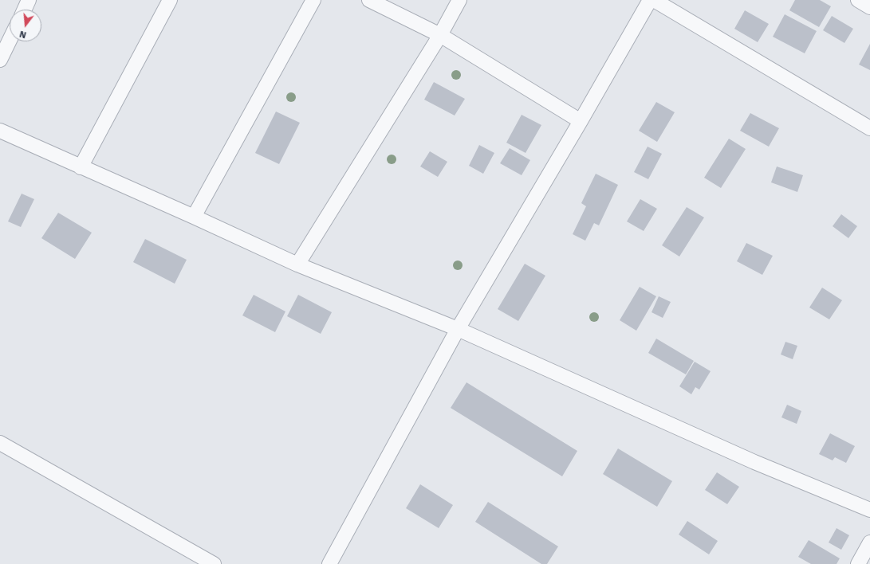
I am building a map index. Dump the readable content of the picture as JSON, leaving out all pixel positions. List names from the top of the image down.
{
  "north": "bottom"
}
